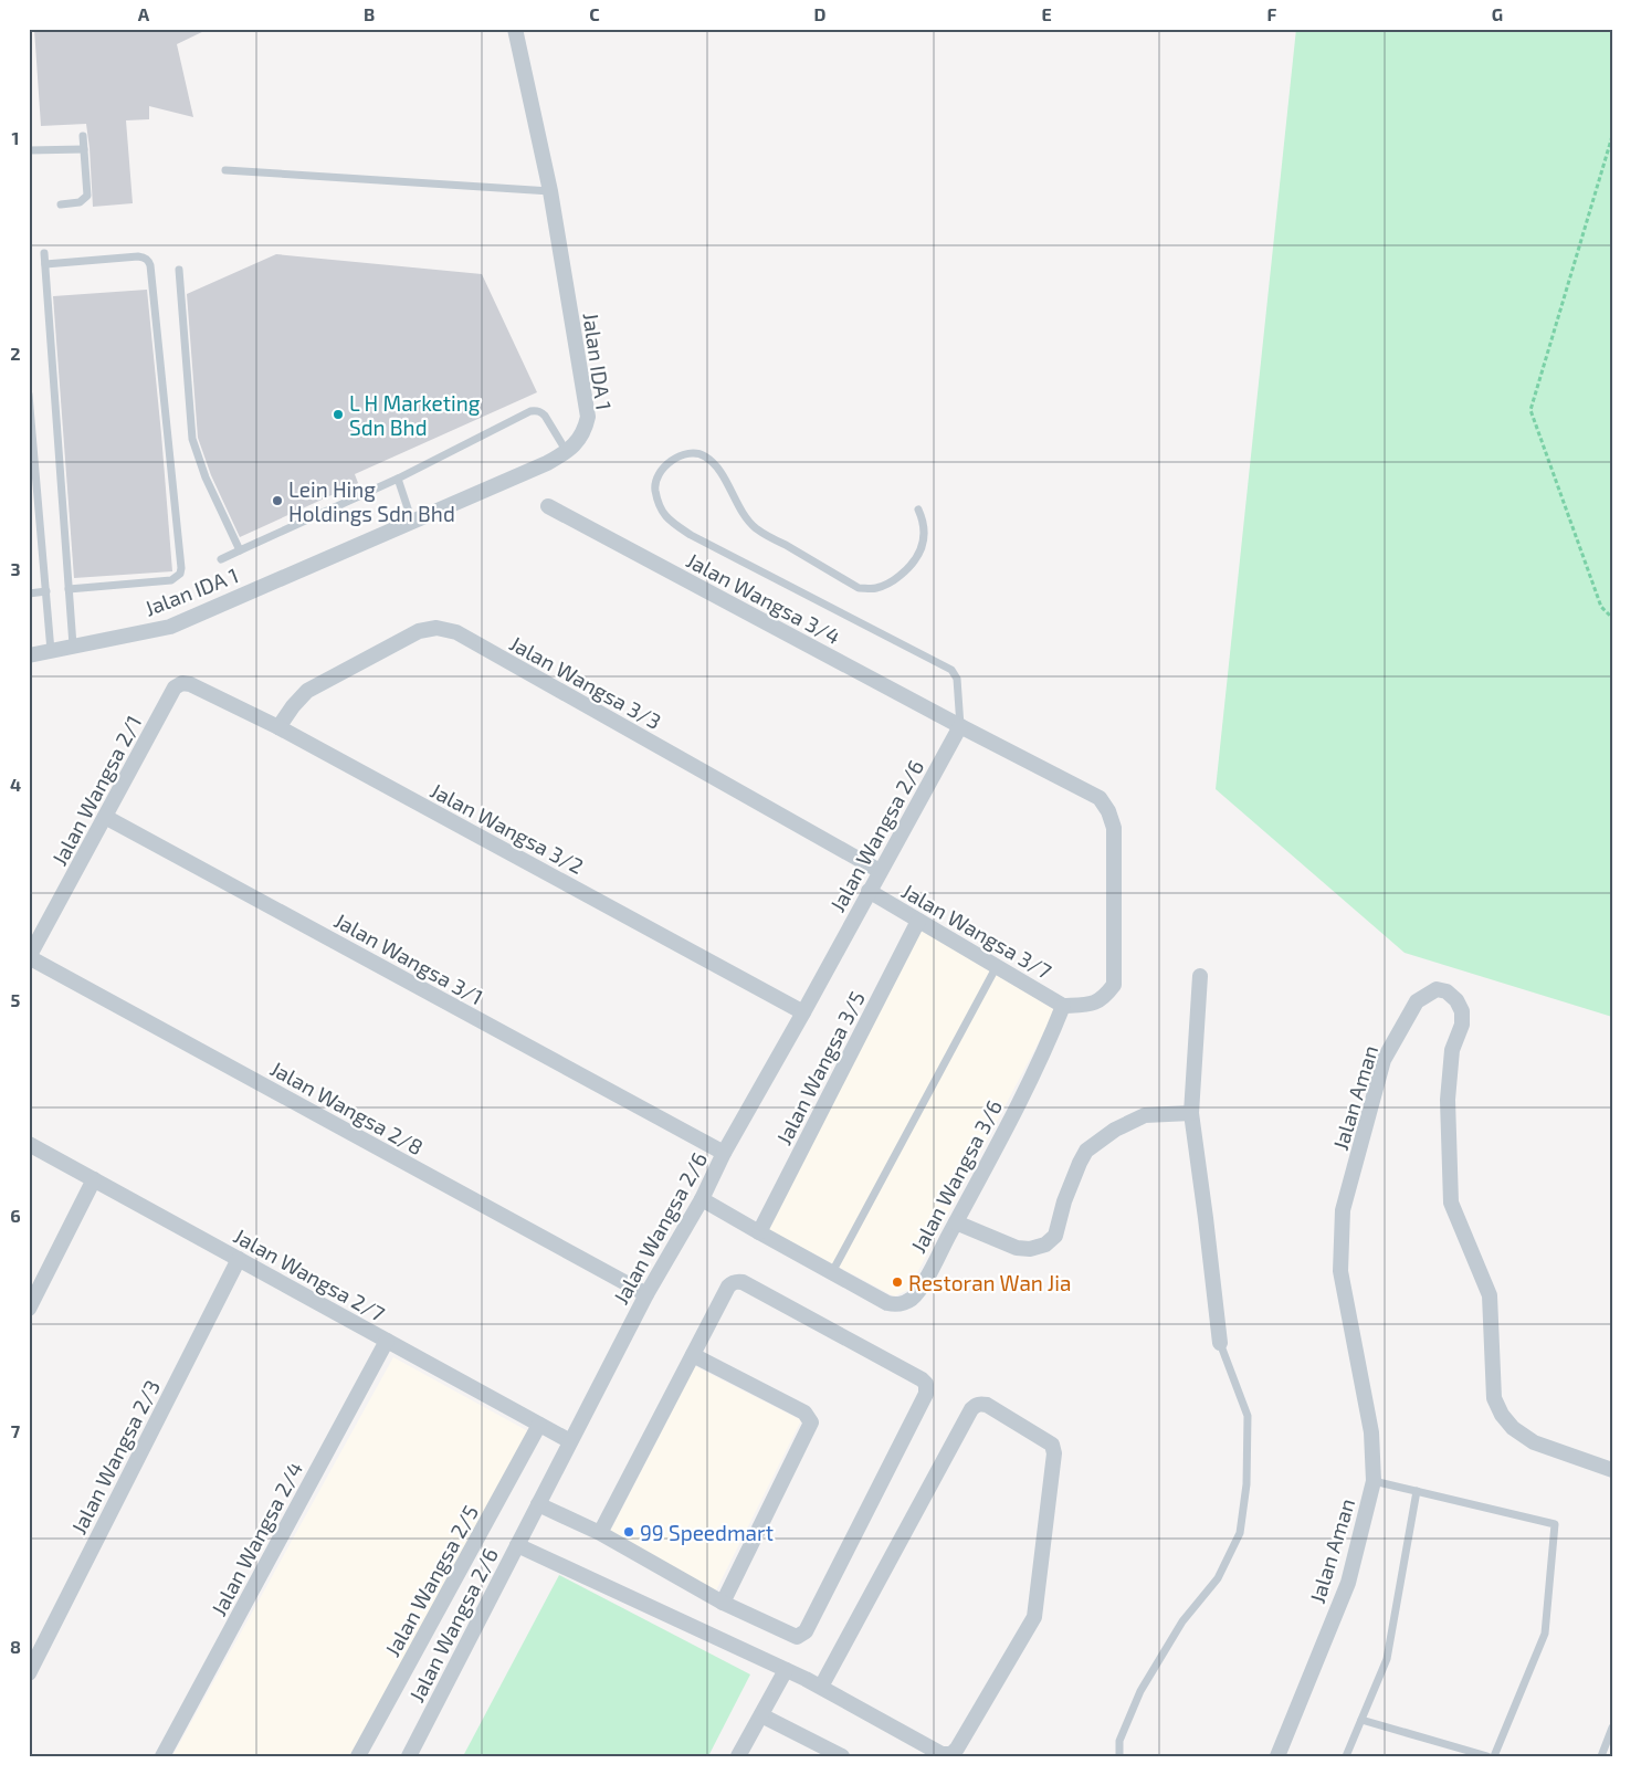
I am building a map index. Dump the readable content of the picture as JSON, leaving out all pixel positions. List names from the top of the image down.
{
  "streets": {
    "street": [
      "Jalan IDA 1",
      "Jalan Wangsa 3/4",
      "Jalan Wangsa 3/3",
      "Jalan Wangsa 2/1",
      "Jalan Wangsa 3/2",
      "Jalan Wangsa 2/6",
      "Jalan Wangsa 3/7",
      "Jalan Wangsa 3/1",
      "Jalan Wangsa 3/5",
      "Jalan Aman",
      "Jalan Wangsa 2/8",
      "Jalan Wangsa 3/6",
      "Jalan Wangsa 2/7",
      "Jalan Wangsa 2/3",
      "Jalan Wangsa 2/4",
      "Jalan Wangsa 2/5"
    ]
  },
  "crossings": [
    ["Jalan Wangsa 3/4", "Jalan Wangsa 2/6"],
    ["Jalan Wangsa 3/4", "Jalan Wangsa 3/7"],
    ["Jalan Wangsa 3/4", "Jalan Wangsa 3/6"],
    ["Jalan Wangsa 3/3", "Jalan Wangsa 3/2"],
    ["Jalan Wangsa 3/3", "Jalan Wangsa 2/6"],
    ["Jalan Wangsa 2/1", "Jalan Wangsa 3/2"],
    ["Jalan Wangsa 2/1", "Jalan Wangsa 3/1"],
    ["Jalan Wangsa 2/1", "Jalan Wangsa 2/8"],
    ["Jalan Wangsa 3/2", "Jalan Wangsa 2/6"],
    ["Jalan Wangsa 2/6", "Jalan Wangsa 3/7"],
    ["Jalan Wangsa 2/6", "Jalan Wangsa 3/1"],
    ["Jalan Wangsa 2/6", "Jalan Wangsa 2/8"],
    ["Jalan Wangsa 2/6", "Jalan Wangsa 3/6"],
    ["Jalan Wangsa 2/6", "Jalan Wangsa 2/7"],
    ["Jalan Wangsa 3/7", "Jalan Wangsa 3/5"],
    ["Jalan Wangsa 3/7", "Jalan Wangsa 3/6"],
    ["Jalan Wangsa 3/5", "Jalan Wangsa 3/6"],
    ["Jalan Wangsa 2/7", "Jalan Wangsa 2/3"],
    ["Jalan Wangsa 2/7", "Jalan Wangsa 2/4"],
    ["Jalan Wangsa 2/7", "Jalan Wangsa 2/5"]
  ],
  "places": [
    "L H Marketing Sdn Bhd",
    "Lein Hing Holdings Sdn Bhd",
    "Restoran Wan Jia",
    "99 Speedmart"
  ],
  "grid": {
    "columns": [
      "A",
      "B",
      "C",
      "D",
      "E",
      "F",
      "G"
    ],
    "rows": [
      "1",
      "2",
      "3",
      "4",
      "5",
      "6",
      "7",
      "8"
    ]
  }
}
